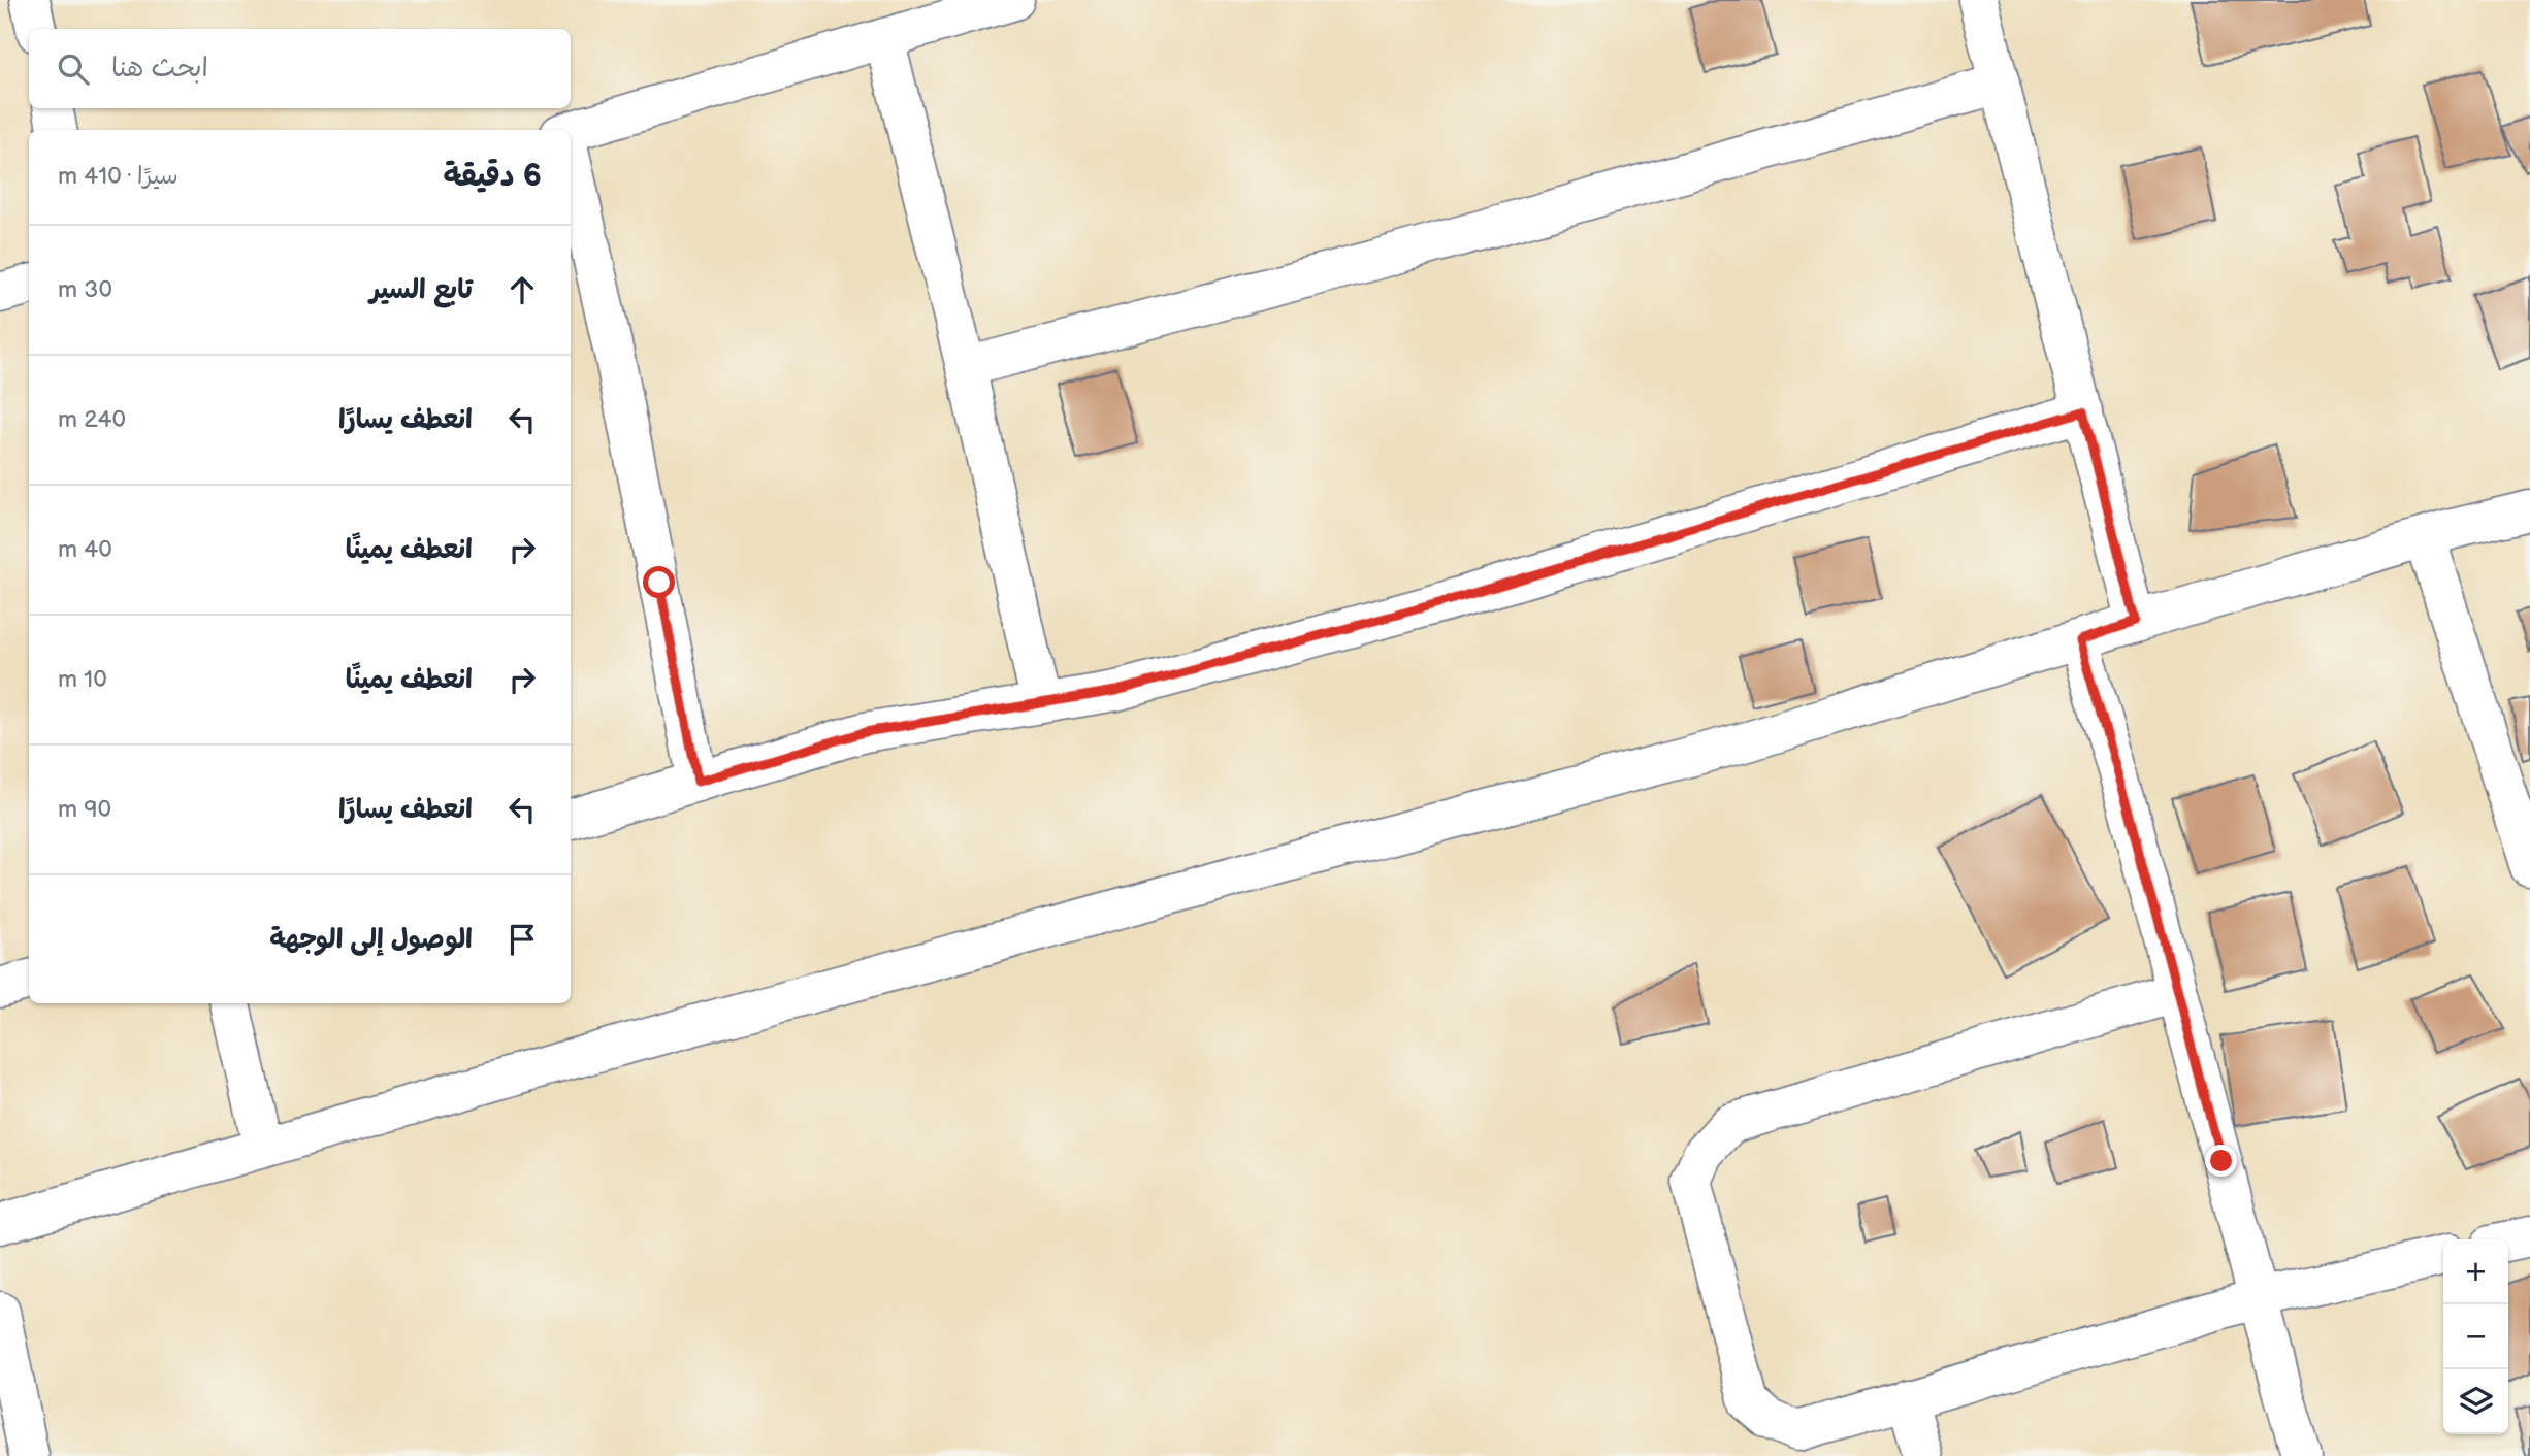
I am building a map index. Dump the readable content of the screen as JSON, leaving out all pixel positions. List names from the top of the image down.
{
  "page": {
    "search": "ابحث هنا",
    "heading": ["6 دقيقة", "سيرًا · 410 m"],
    "list": [
      ["تابع السير", "30 m"],
      ["انعطف يسارًا", "240 m"],
      ["انعطف يمينًا", "40 m"],
      ["انعطف يمينًا", "10 m"],
      ["انعطف يسارًا", "90 m"],
      "الوصول إلى الوجهة"
    ],
    "map_buttons": ["+", "−"]
  }
}
